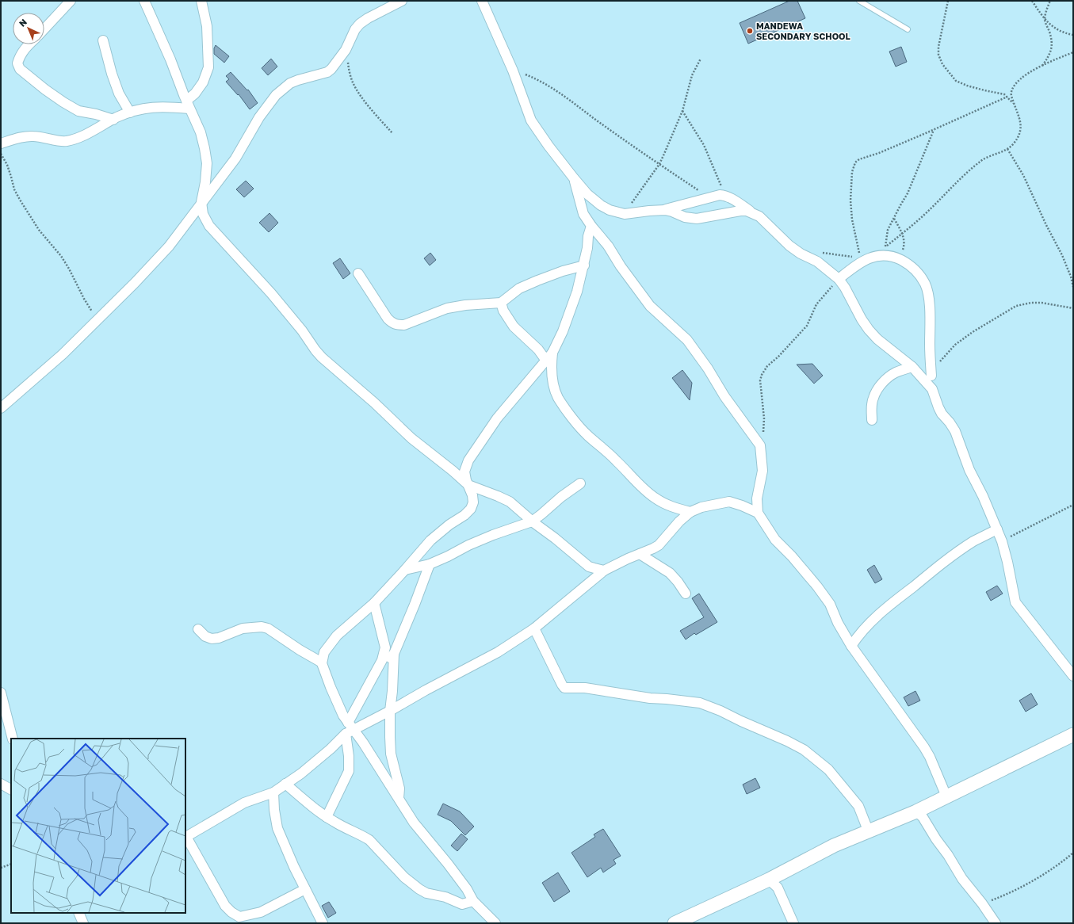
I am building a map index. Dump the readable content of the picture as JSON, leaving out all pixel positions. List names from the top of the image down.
{
  "places": ["MANDEWA SECONDARY SCHOOL"],
  "north": "top left"
}
